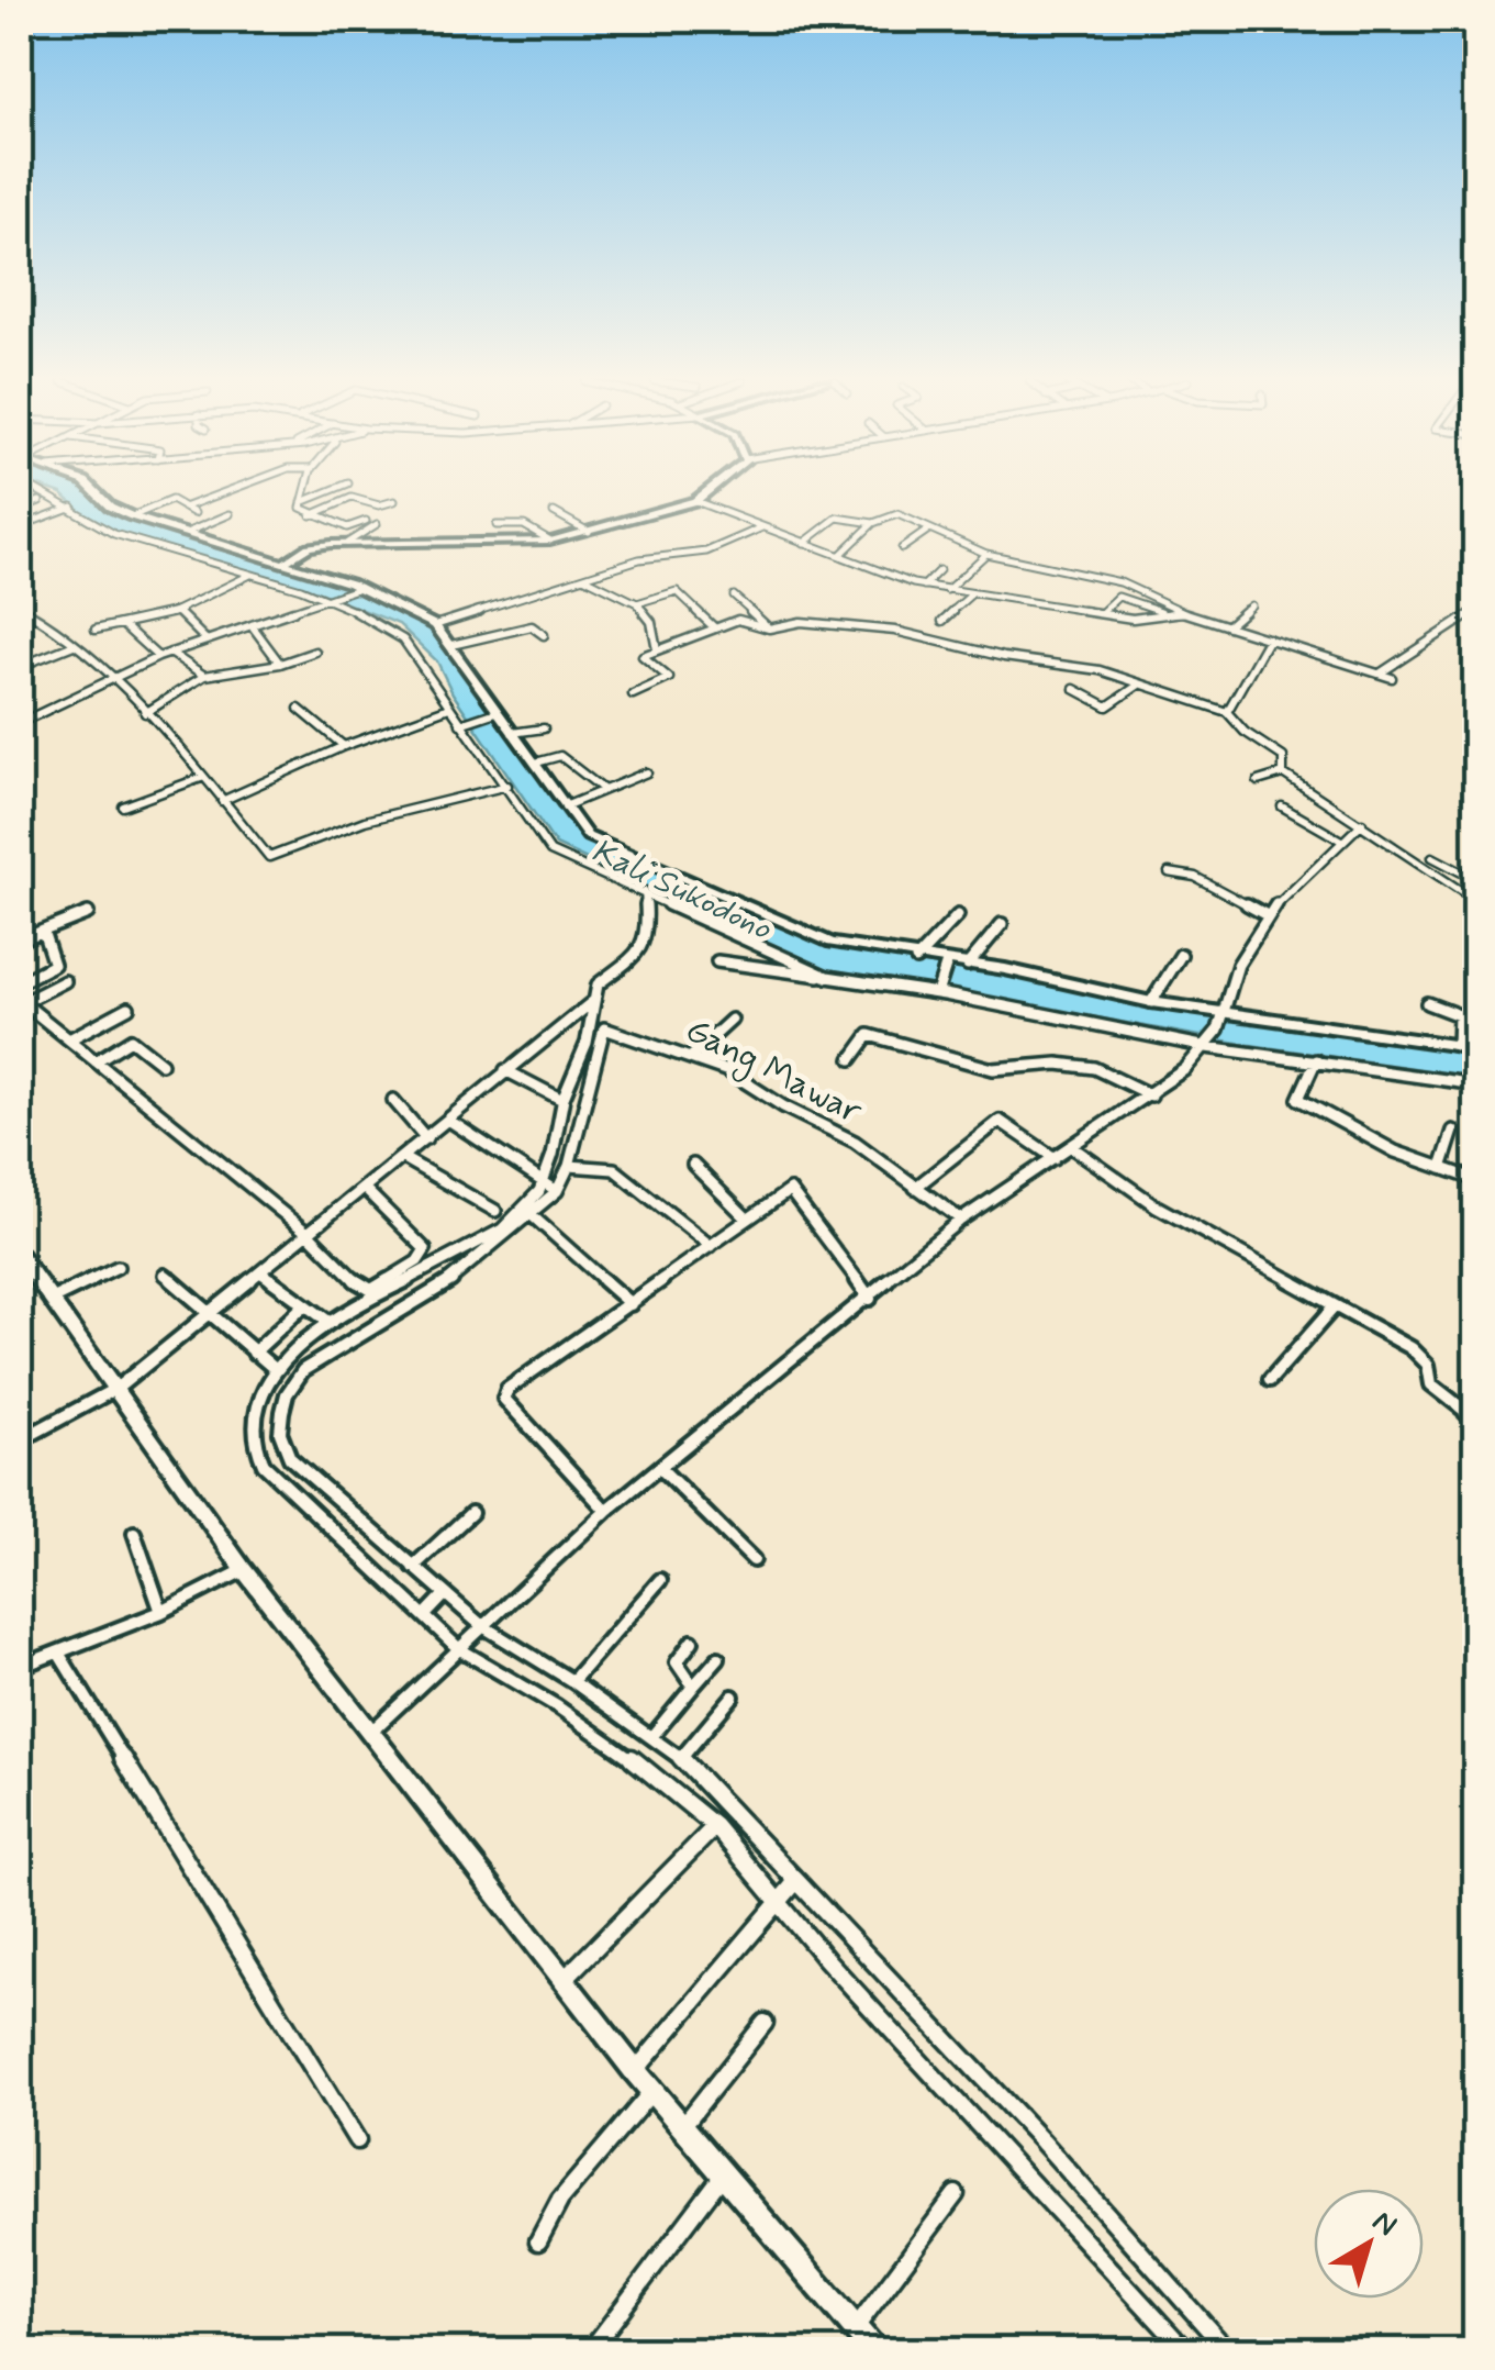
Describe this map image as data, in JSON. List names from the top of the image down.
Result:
{
  "streets": {
    "street": ["Gang Mawar"]
  },
  "water": ["Kali Sukodono"],
  "north": "top right"
}
